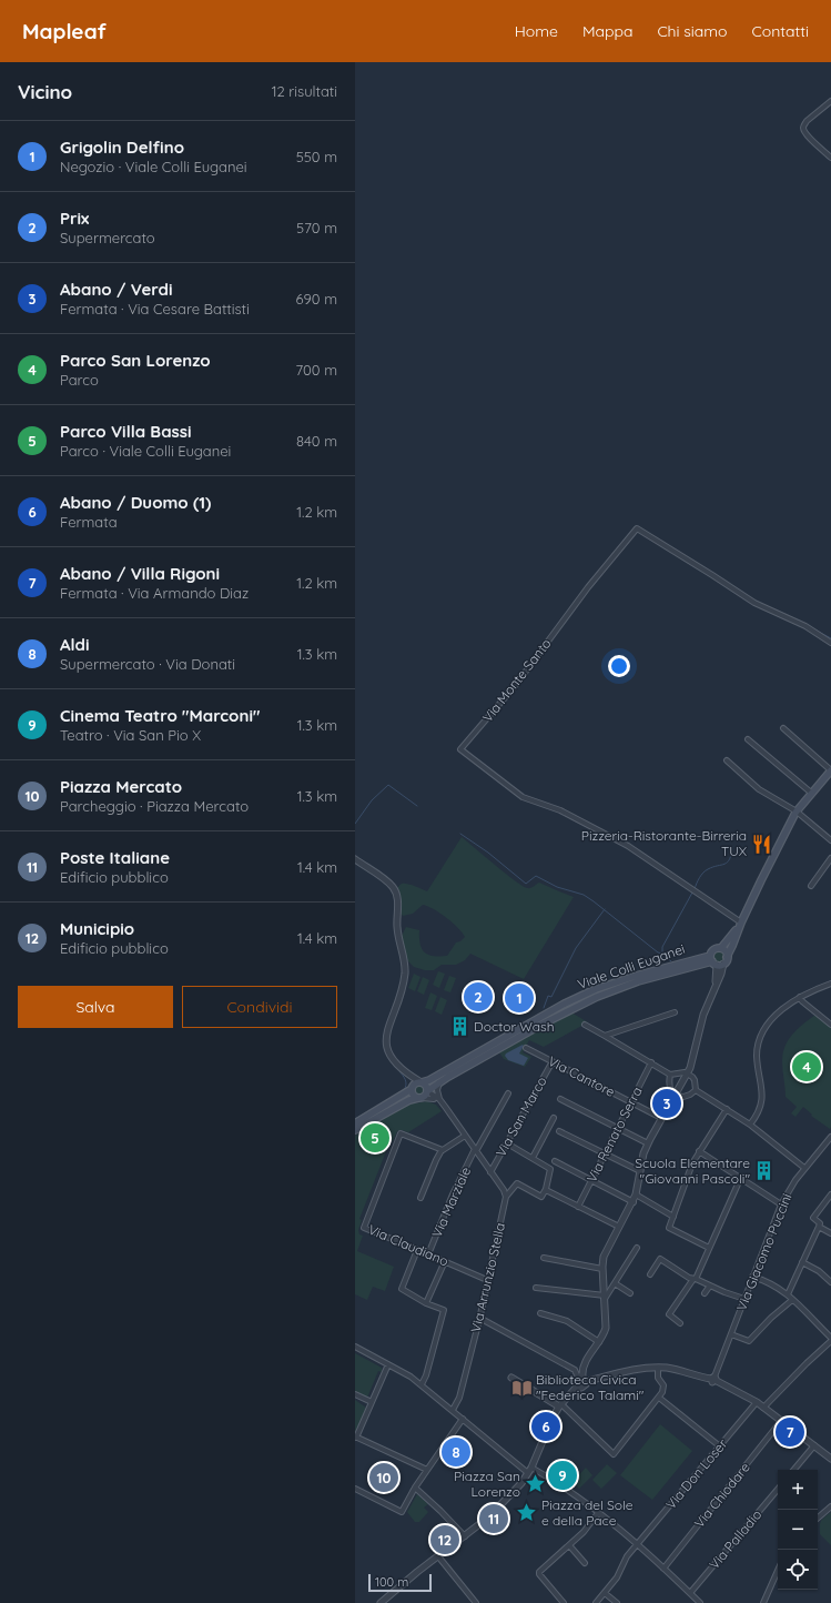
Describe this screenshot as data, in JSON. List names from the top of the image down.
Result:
{
  "streets": {
    "main road": ["Viale Colli Euganei"],
    "street": [
      "Via Monte Santo",
      "Via Cantore",
      "Via San Marco",
      "Via Renato Serra",
      "Via Marziale",
      "Via Claudiano",
      "Via Giacomo Puccini",
      "Via Arrunzio Stella",
      "Via Don Loser",
      "Via Chiodare",
      "Via Palladio"
    ]
  },
  "crossings": [
    ["Via Cantore", "Via San Marco"],
    ["Via Cantore", "Via Renato Serra"],
    ["Via Marziale", "Via Claudiano"],
    ["Via Claudiano", "Via Arrunzio Stella"]
  ],
  "places": {
    "restaurant": ["Pizzeria-Ristorante-Birreria TUX"],
    "building": ["Doctor Wash", "Scuola Elementare \"Giovanni Pascoli\""],
    "library": ["Biblioteca Civica \"Federico Talami\""],
    "place": ["Piazza San Lorenzo", "Piazza del Sole e della Pace"]
  },
  "scale_bar": "100 m",
  "page": {
    "header": "Mapleaf",
    "nav": [
      "Home",
      "Mappa",
      "Chi siamo",
      "Contatti"
    ],
    "heading": ["Vicino", "12 risultati"],
    "list": [
      {
        "mark": "1",
        "name": "Grigolin Delfino",
        "note": "Negozio · Viale Colli Euganei",
        "value": "550 m"
      },
      {
        "mark": "2",
        "name": "Prix",
        "note": "Supermercato",
        "value": "570 m"
      },
      {
        "mark": "3",
        "name": "Abano / Verdi",
        "note": "Fermata · Via Cesare Battisti",
        "value": "690 m"
      },
      {
        "mark": "4",
        "name": "Parco San Lorenzo",
        "note": "Parco",
        "value": "700 m"
      },
      {
        "mark": "5",
        "name": "Parco Villa Bassi",
        "note": "Parco · Viale Colli Euganei",
        "value": "840 m"
      },
      {
        "mark": "6",
        "name": "Abano / Duomo (1)",
        "note": "Fermata",
        "value": "1.2 km"
      },
      {
        "mark": "7",
        "name": "Abano / Villa Rigoni",
        "note": "Fermata · Via Armando Diaz",
        "value": "1.2 km"
      },
      {
        "mark": "8",
        "name": "Aldi",
        "note": "Supermercato · Via Donati",
        "value": "1.3 km"
      },
      {
        "mark": "9",
        "name": "Cinema Teatro \"Marconi\"",
        "note": "Teatro · Via San Pio X",
        "value": "1.3 km"
      },
      {
        "mark": "10",
        "name": "Piazza Mercato",
        "note": "Parcheggio · Piazza Mercato",
        "value": "1.3 km"
      },
      {
        "mark": "11",
        "name": "Poste Italiane",
        "note": "Edificio pubblico",
        "value": "1.4 km"
      },
      {
        "mark": "12",
        "name": "Municipio",
        "note": "Edificio pubblico",
        "value": "1.4 km"
      }
    ],
    "buttons": ["Salva", "Condividi"],
    "pins": [
      "2",
      "1",
      "4",
      "3",
      "5",
      "6",
      "7",
      "8",
      "9",
      "10",
      "11",
      "12"
    ],
    "map_buttons": ["+", "−"],
    "scale": "100 m"
  }
}
